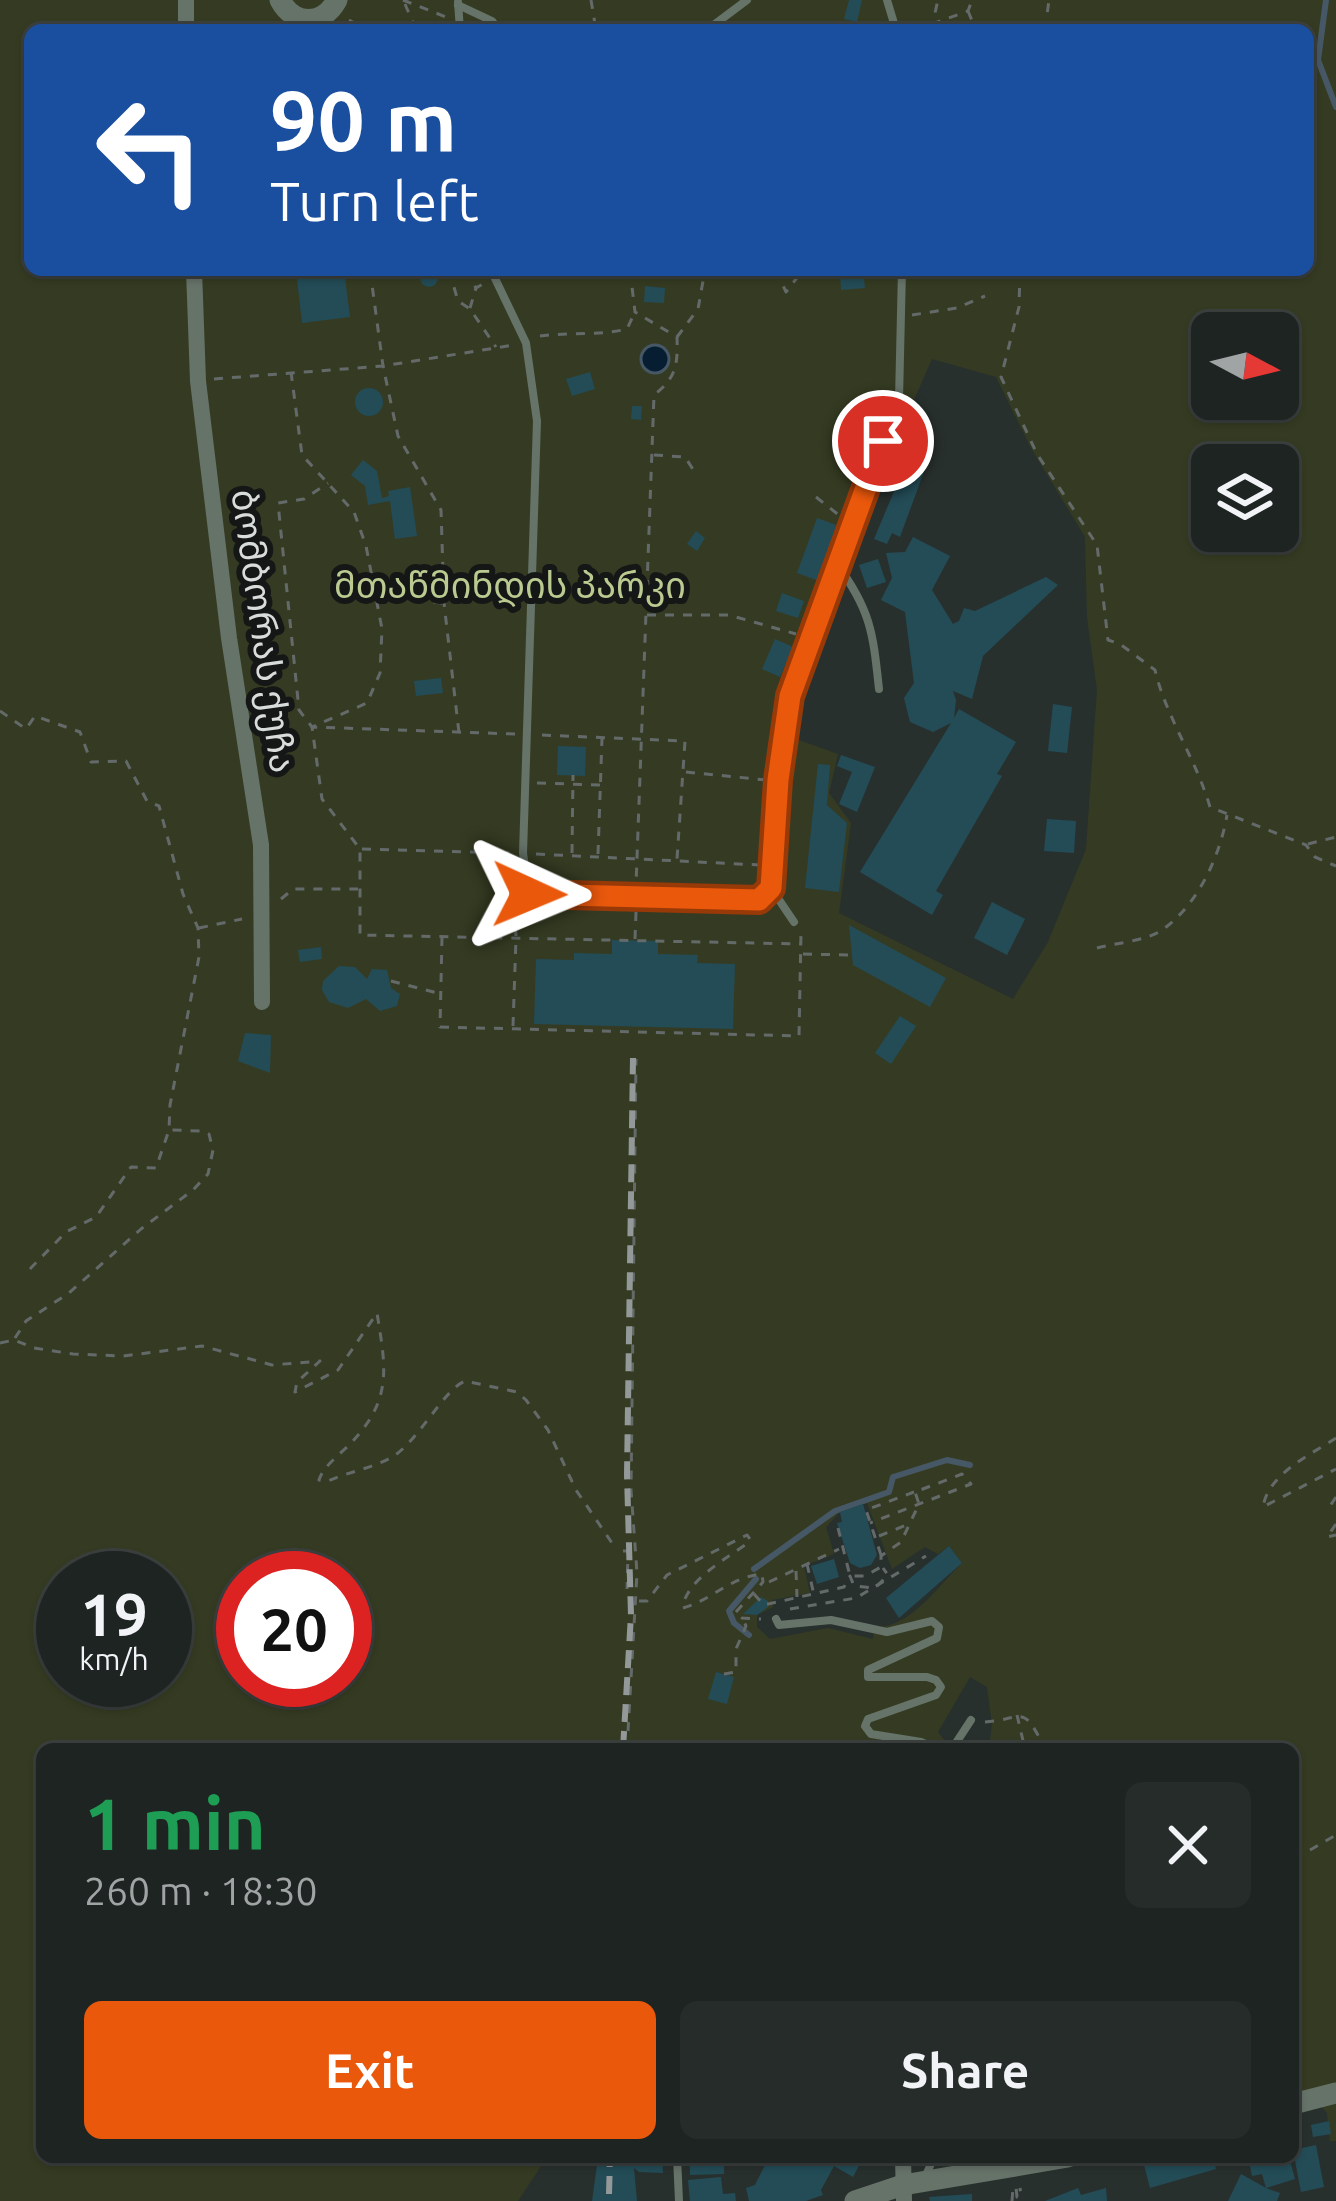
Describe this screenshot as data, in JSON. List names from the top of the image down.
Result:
{
  "streets": {
    "street": ["ბომბორას ქუჩა"]
  },
  "parks": ["მთაწმინდის პარკი"],
  "north": "right",
  "page": {
    "turn": ["90 m", "Turn left"],
    "speed": "19 km/h",
    "limit": "20",
    "heading": ["1 min", "260 m · 18:30"],
    "buttons": ["Exit", "Share"]
  }
}
